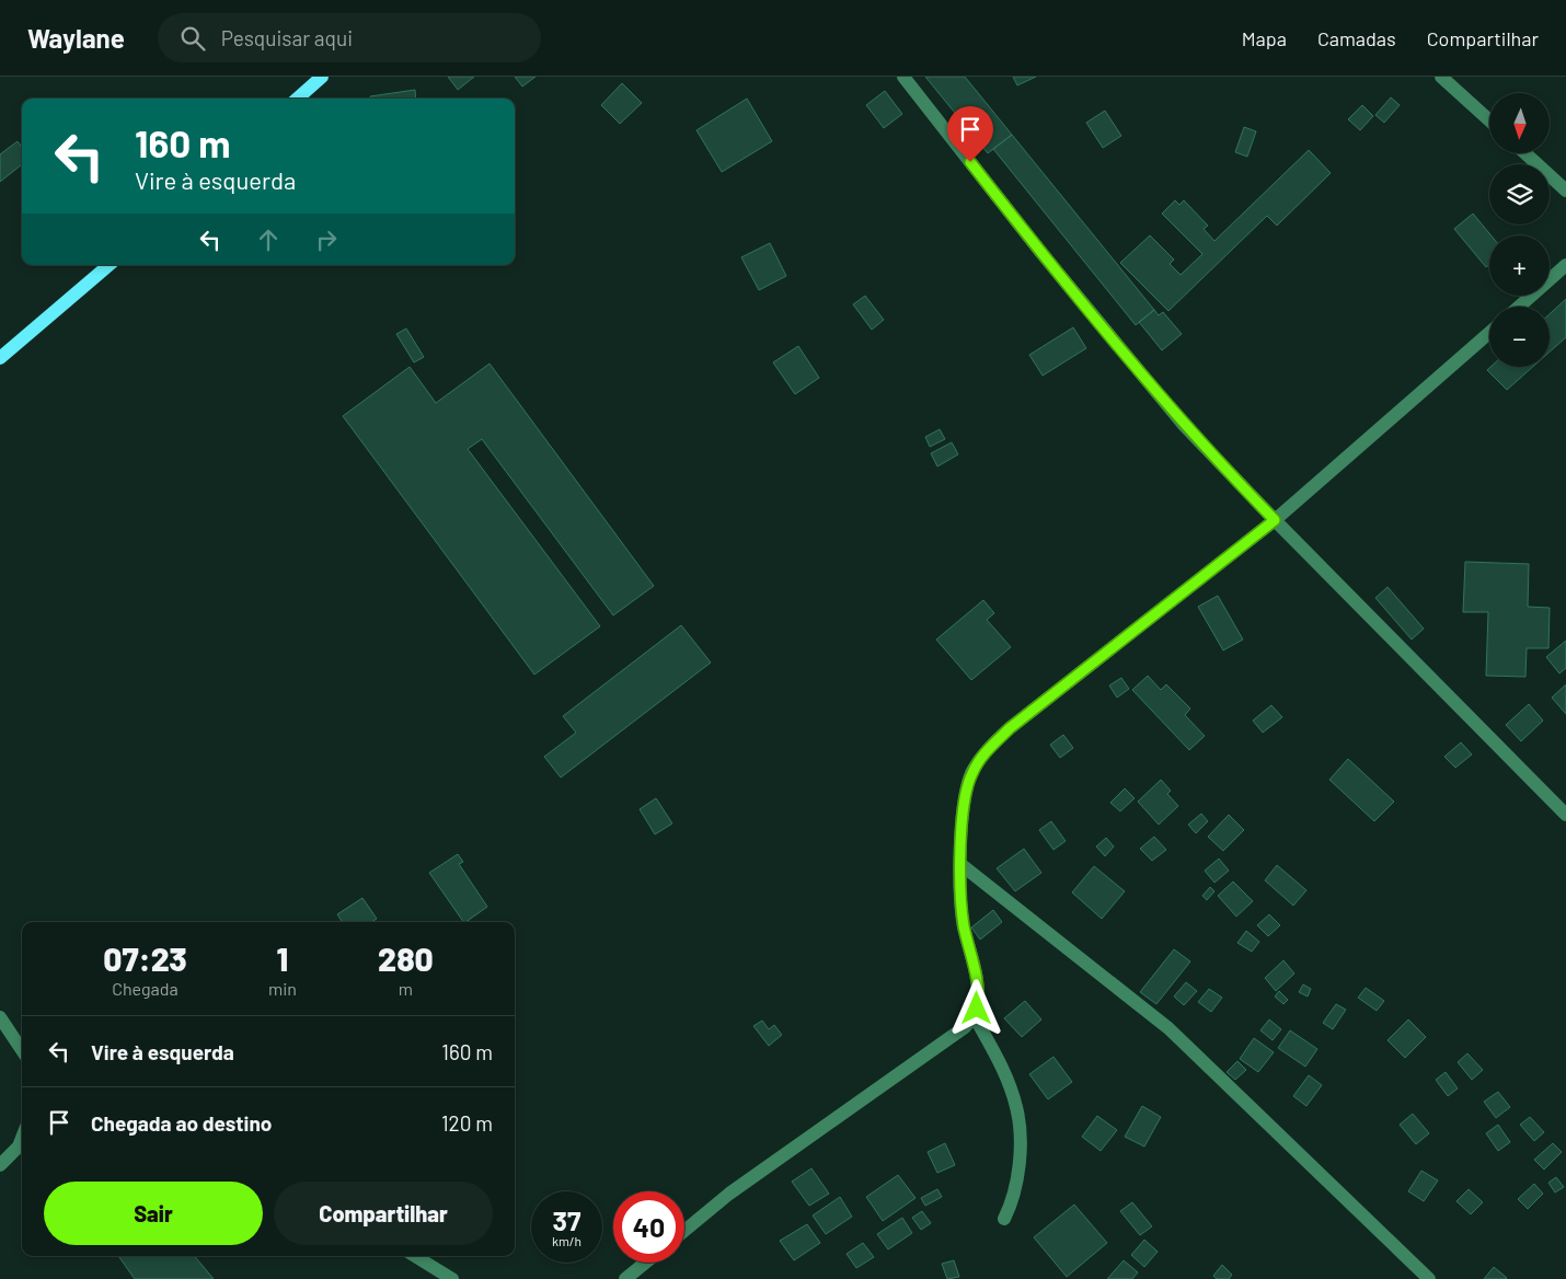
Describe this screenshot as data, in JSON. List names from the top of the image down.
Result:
{
  "north": "bottom",
  "page": {
    "header": "Waylane",
    "search": "Pesquisar aqui",
    "nav": ["Mapa", "Camadas", "Compartilhar"],
    "map_buttons": ["+", "−"],
    "turn": ["160 m", "Vire à esquerda"],
    "eta": [
      "07:23",
      "Chegada",
      "1",
      "min",
      "280",
      "m"
    ],
    "list": [
      {
        "name": "Vire à esquerda",
        "value": "160 m"
      },
      {
        "name": "Chegada ao destino",
        "value": "120 m"
      }
    ],
    "buttons": ["Sair", "Compartilhar"],
    "speed": "37 km/h",
    "limit": "40"
  }
}
